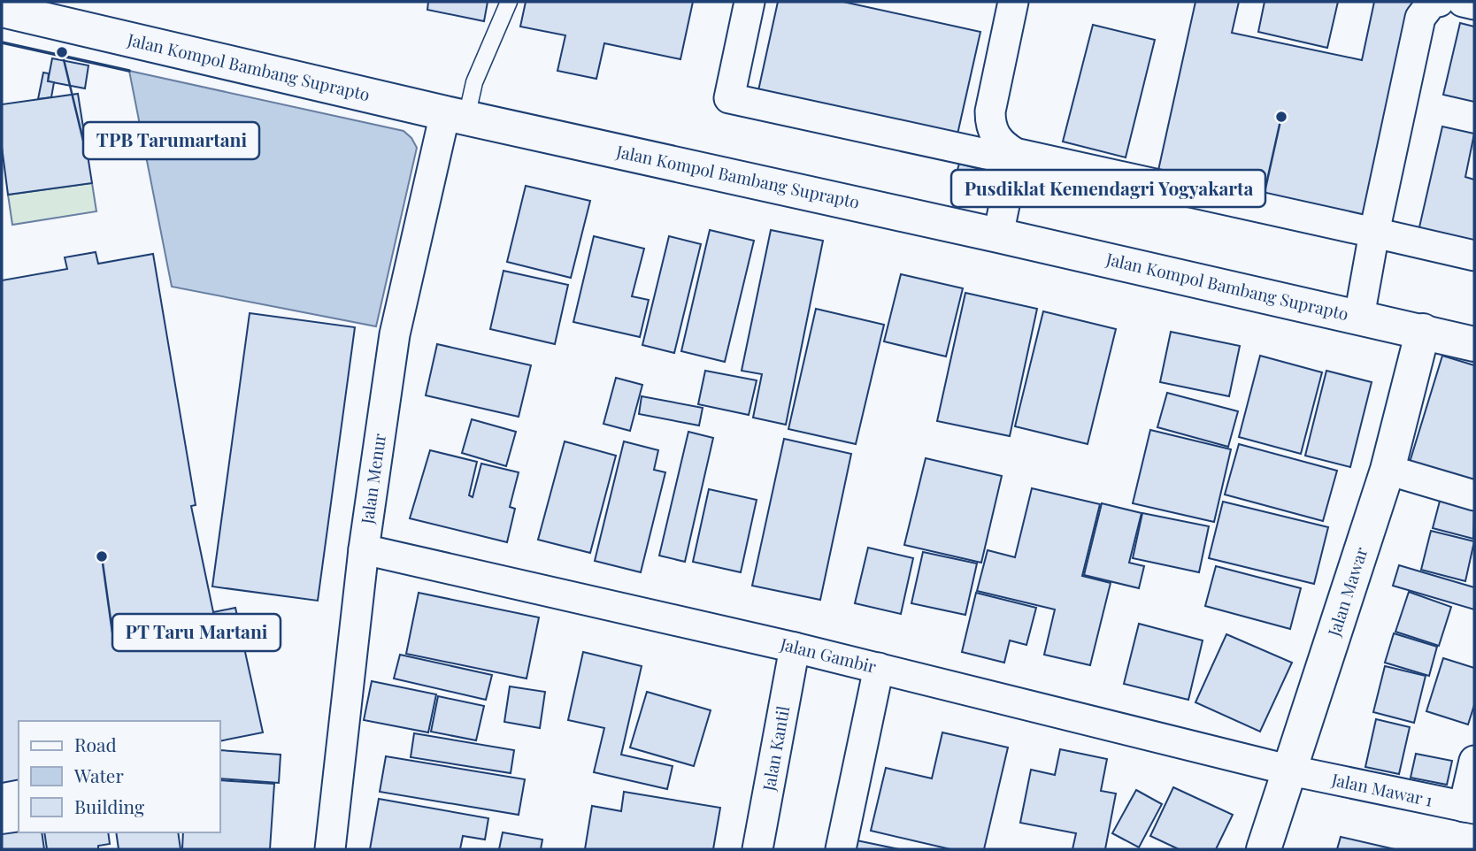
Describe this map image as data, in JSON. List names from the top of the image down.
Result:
{
  "streets": {
    "street": [
      "Jalan Kompol Bambang Suprapto",
      "Jalan Menur",
      "Jalan Mawar",
      "Jalan Gambir",
      "Jalan Kantil",
      "Jalan Mawar 1"
    ]
  },
  "crossings": [
    ["Jalan Kompol Bambang Suprapto", "Jalan Menur"],
    ["Jalan Kompol Bambang Suprapto", "Jalan Mawar"],
    ["Jalan Menur", "Jalan Gambir"],
    ["Jalan Mawar", "Jalan Gambir"],
    ["Jalan Mawar", "Jalan Mawar 1"],
    ["Jalan Gambir", "Jalan Kantil"],
    ["Jalan Gambir", "Jalan Mawar 1"]
  ],
  "places": ["TPB Tarumartani", "Pusdiklat Kemendagri Yogyakarta", "PT Taru Martani"],
  "legend": ["Road", "Water", "Building"]
}
